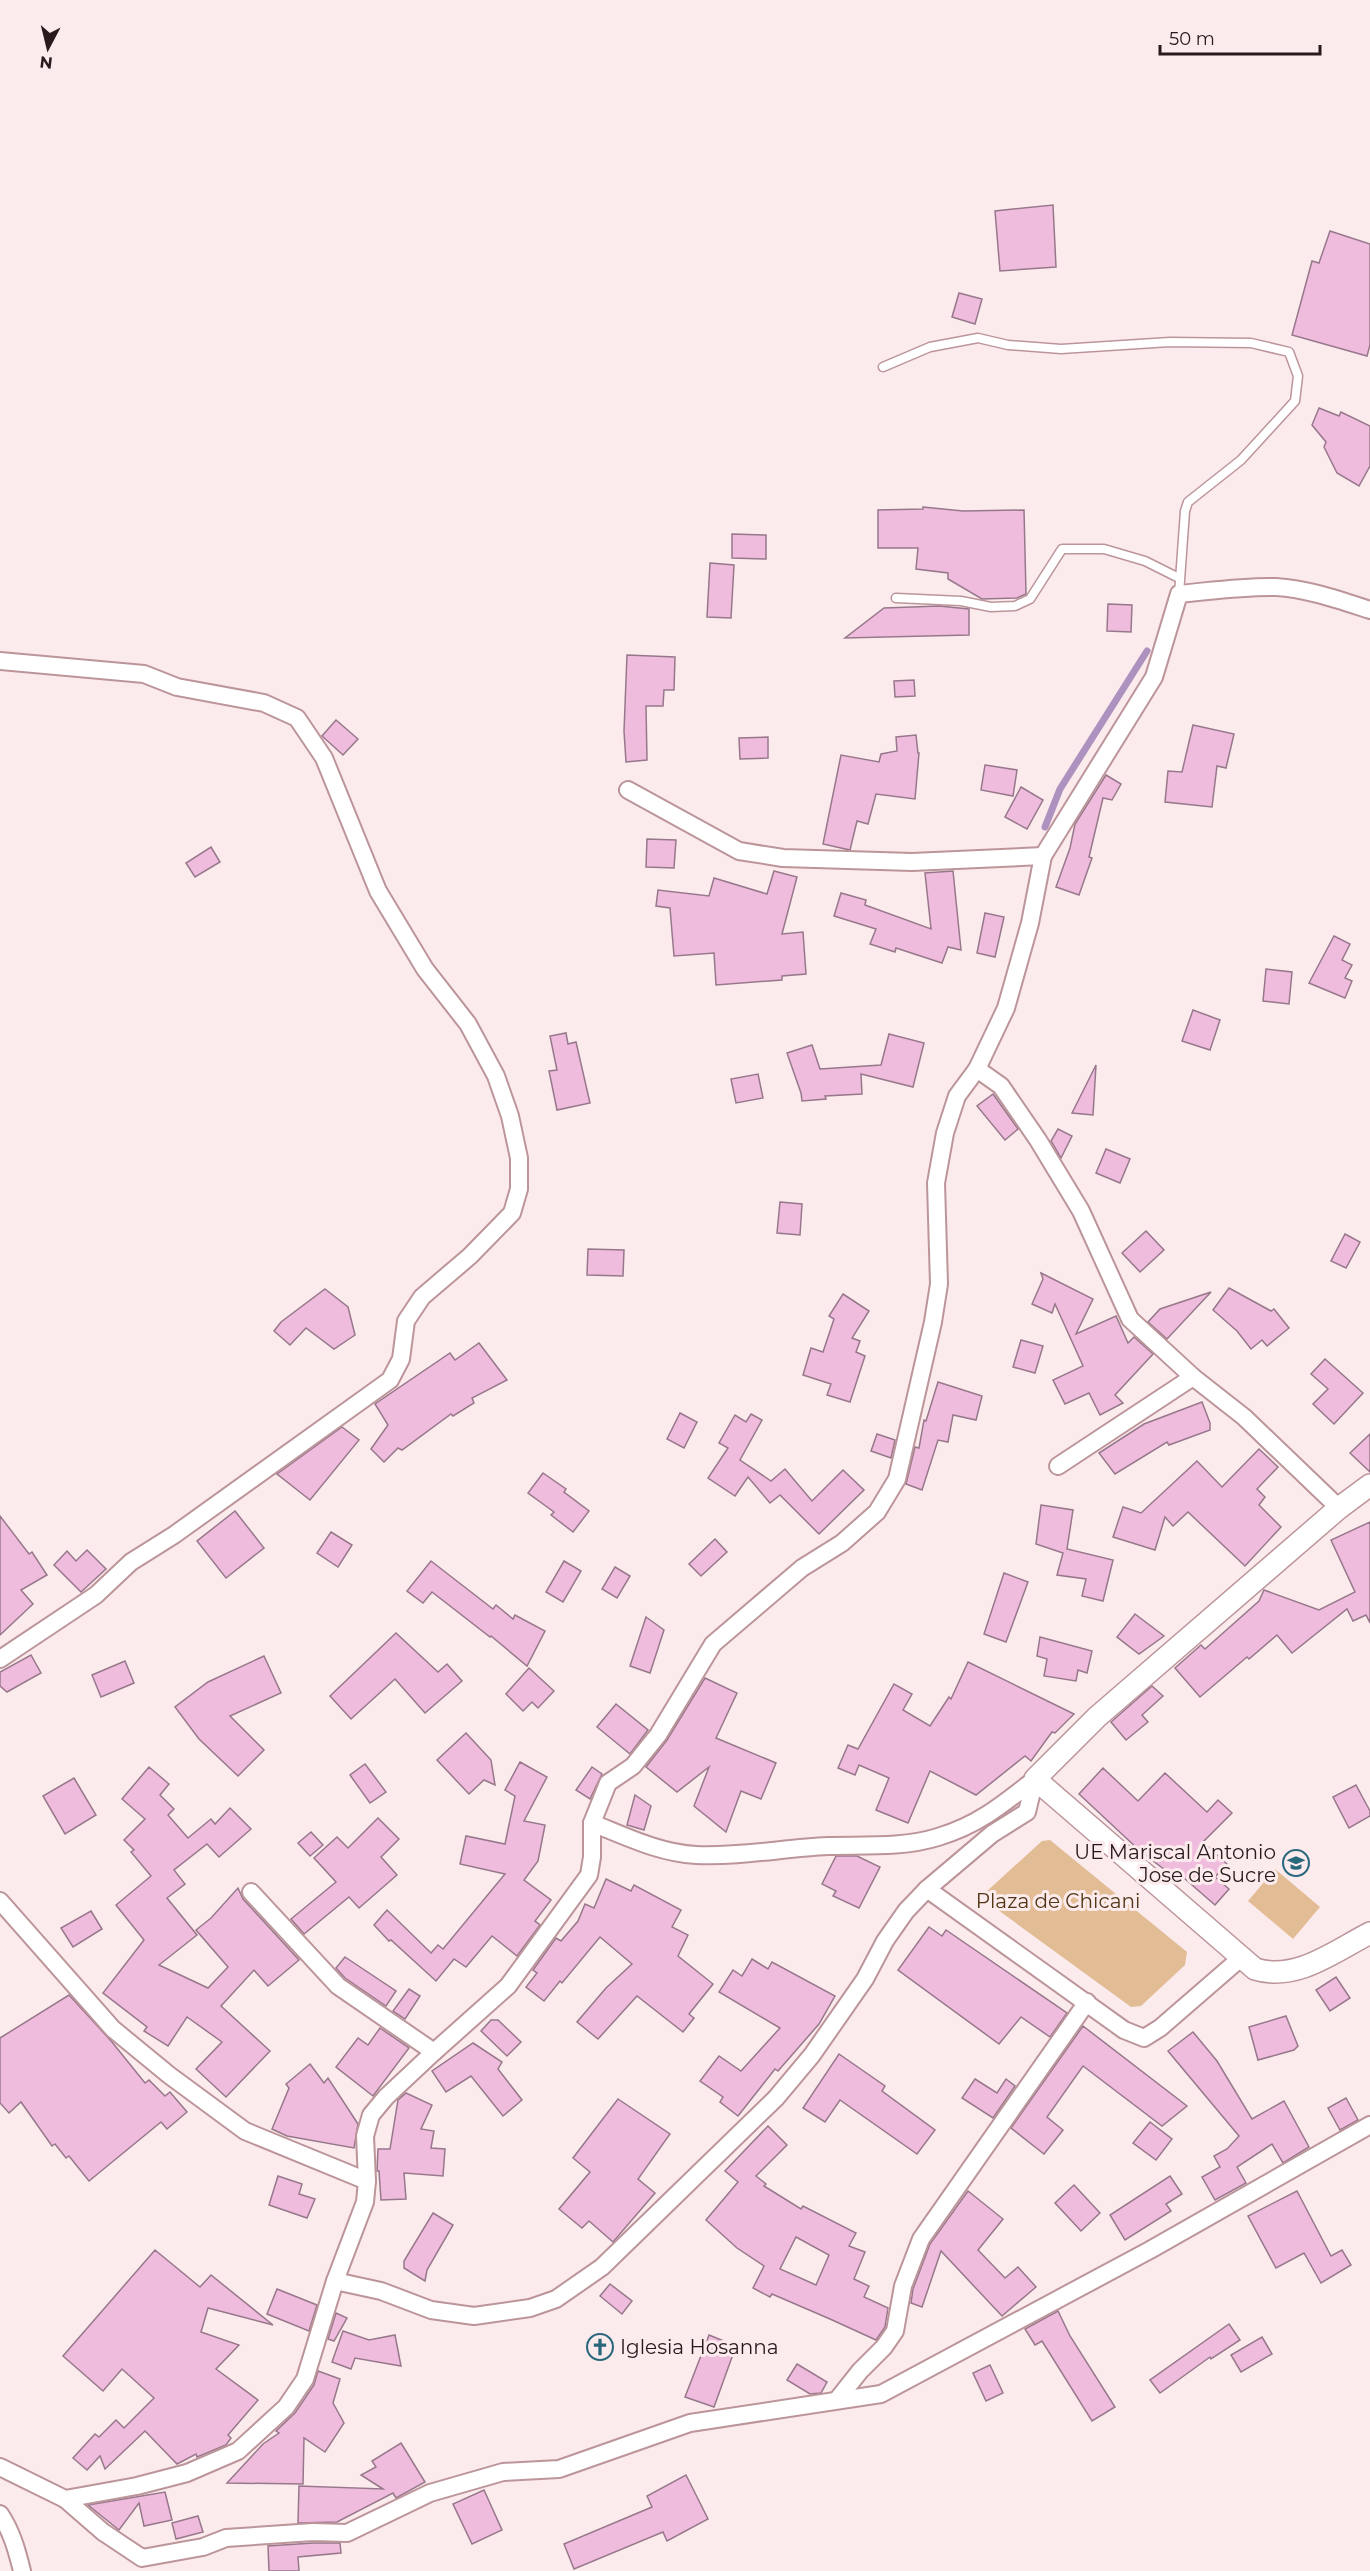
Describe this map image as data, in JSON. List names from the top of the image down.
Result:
{
  "parks": ["Plaza de Chicani"],
  "places": {
    "school or university": ["UE Mariscal Antonio Jose de Sucre"],
    "church": ["Iglesia Hosanna"]
  },
  "scale_bar": "50 m",
  "north": "bottom"
}
